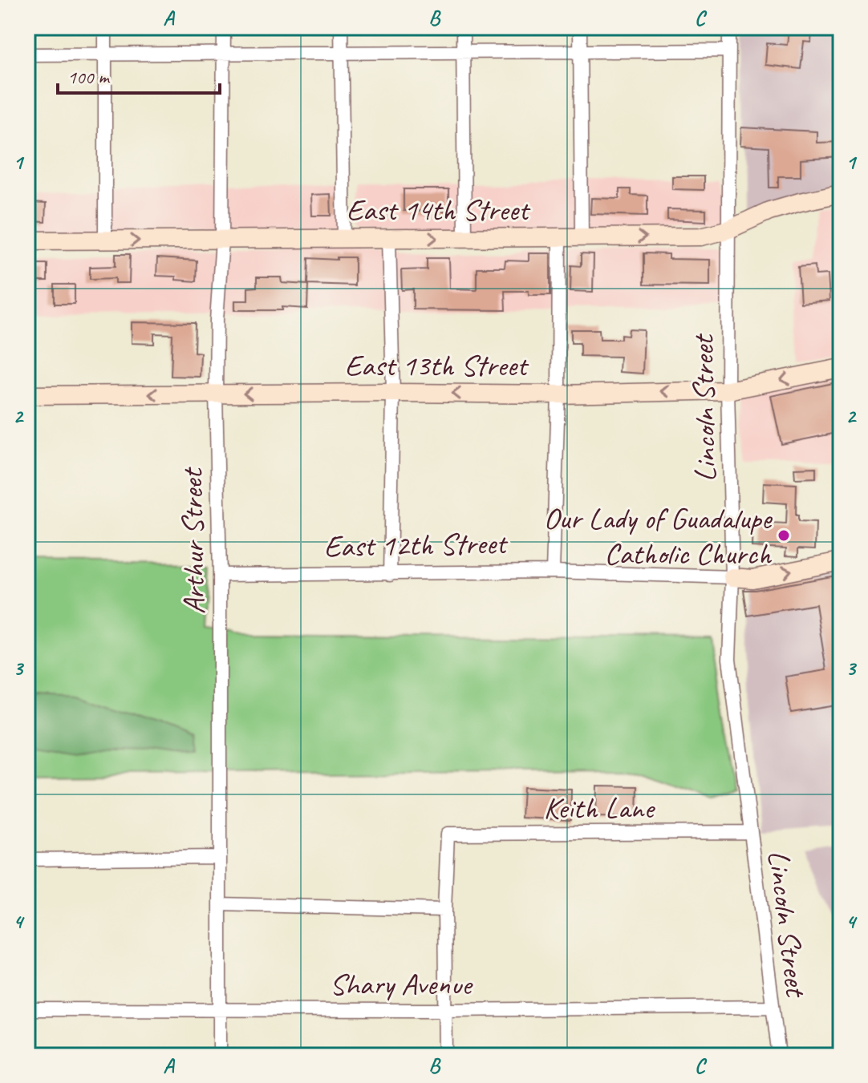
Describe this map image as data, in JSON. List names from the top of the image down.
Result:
{
  "streets": {
    "street": [
      "East 14th Street",
      "East 13th Street",
      "Lincoln Street",
      "Arthur Street",
      "East 12th Street",
      "Keith Lane",
      "Shary Avenue"
    ]
  },
  "crossings": [
    ["East 14th Street", "Lincoln Street"],
    ["East 14th Street", "Arthur Street"],
    ["East 13th Street", "Lincoln Street"],
    ["East 13th Street", "Arthur Street"],
    ["Lincoln Street", "East 12th Street"],
    ["Lincoln Street", "Keith Lane"],
    ["Lincoln Street", "Shary Avenue"],
    ["Arthur Street", "East 12th Street"],
    ["Arthur Street", "Shary Avenue"]
  ],
  "one_way": ["East 14th Street", "East 13th Street"],
  "places": ["Our Lady of Guadalupe Catholic Church"],
  "scale_bar": "100 m",
  "grid": {
    "columns": ["A", "B", "C"],
    "rows": [
      "1",
      "2",
      "3",
      "4"
    ]
  }
}
